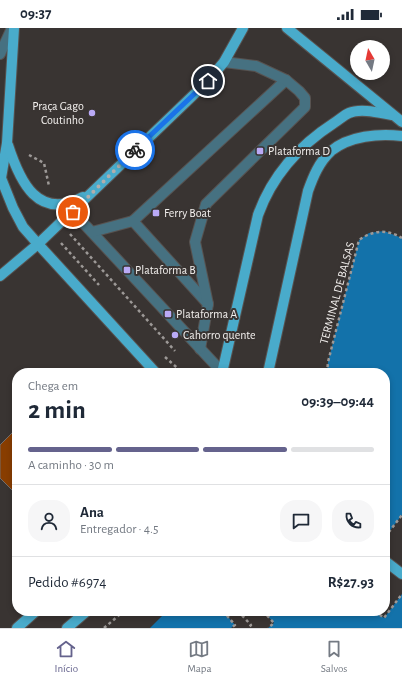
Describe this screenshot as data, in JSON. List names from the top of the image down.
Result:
{
  "streets": {
    "path": ["TERMINAL DE BALSAS"]
  },
  "places": {
    "other": ["Praça Gago Coutinho", "Cahorro quente"],
    "transit": [
      "Plataforma D",
      "Ferry Boat",
      "Plataforma B",
      "Plataforma A"
    ]
  },
  "north": "top",
  "page": {
    "status": "09:37",
    "heading": ["2 min", "Chega em", "09:39–09:44"],
    "panel": [
      "Ana",
      "Entregador · 4.5",
      "Pedido #6974",
      "R$27.93"
    ],
    "bar": "A caminho · 30 m",
    "tabs": ["Início", "Mapa", "Salvos"]
  }
}
